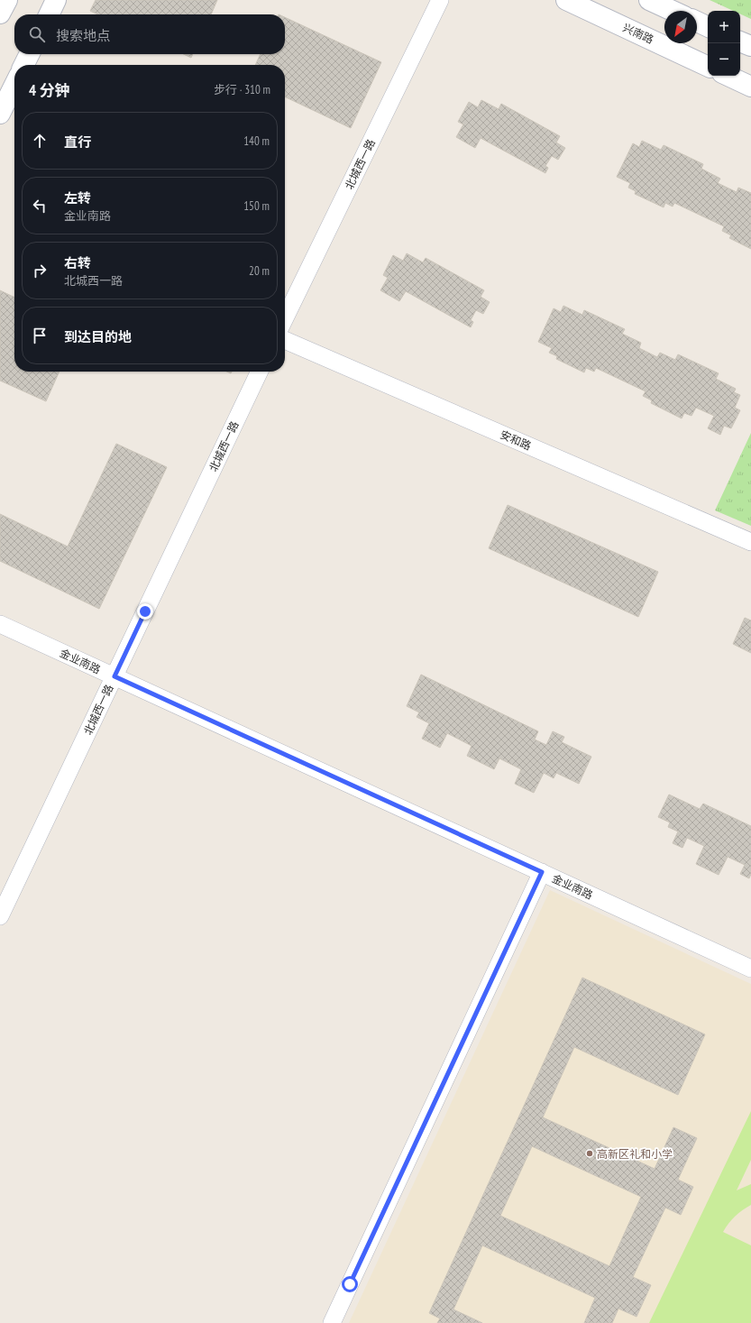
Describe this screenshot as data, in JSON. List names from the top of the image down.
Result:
{
  "streets": {
    "street": [
      "兴南路",
      "北城西一路",
      "安和路",
      "金业南路"
    ]
  },
  "crossings": [
    ["北城西一路", "金业南路"]
  ],
  "places": ["高新区礼和小学"],
  "north": "bottom left",
  "page": {
    "map_buttons": ["+", "−"],
    "search": "搜索地点",
    "heading": ["4 分钟", "步行 · 310 m"],
    "list": [
      ["直行", "140 m"],
      ["左转", "金业南路", "150 m"],
      ["右转", "北城西一路", "20 m"],
      "到达目的地"
    ]
  }
}
